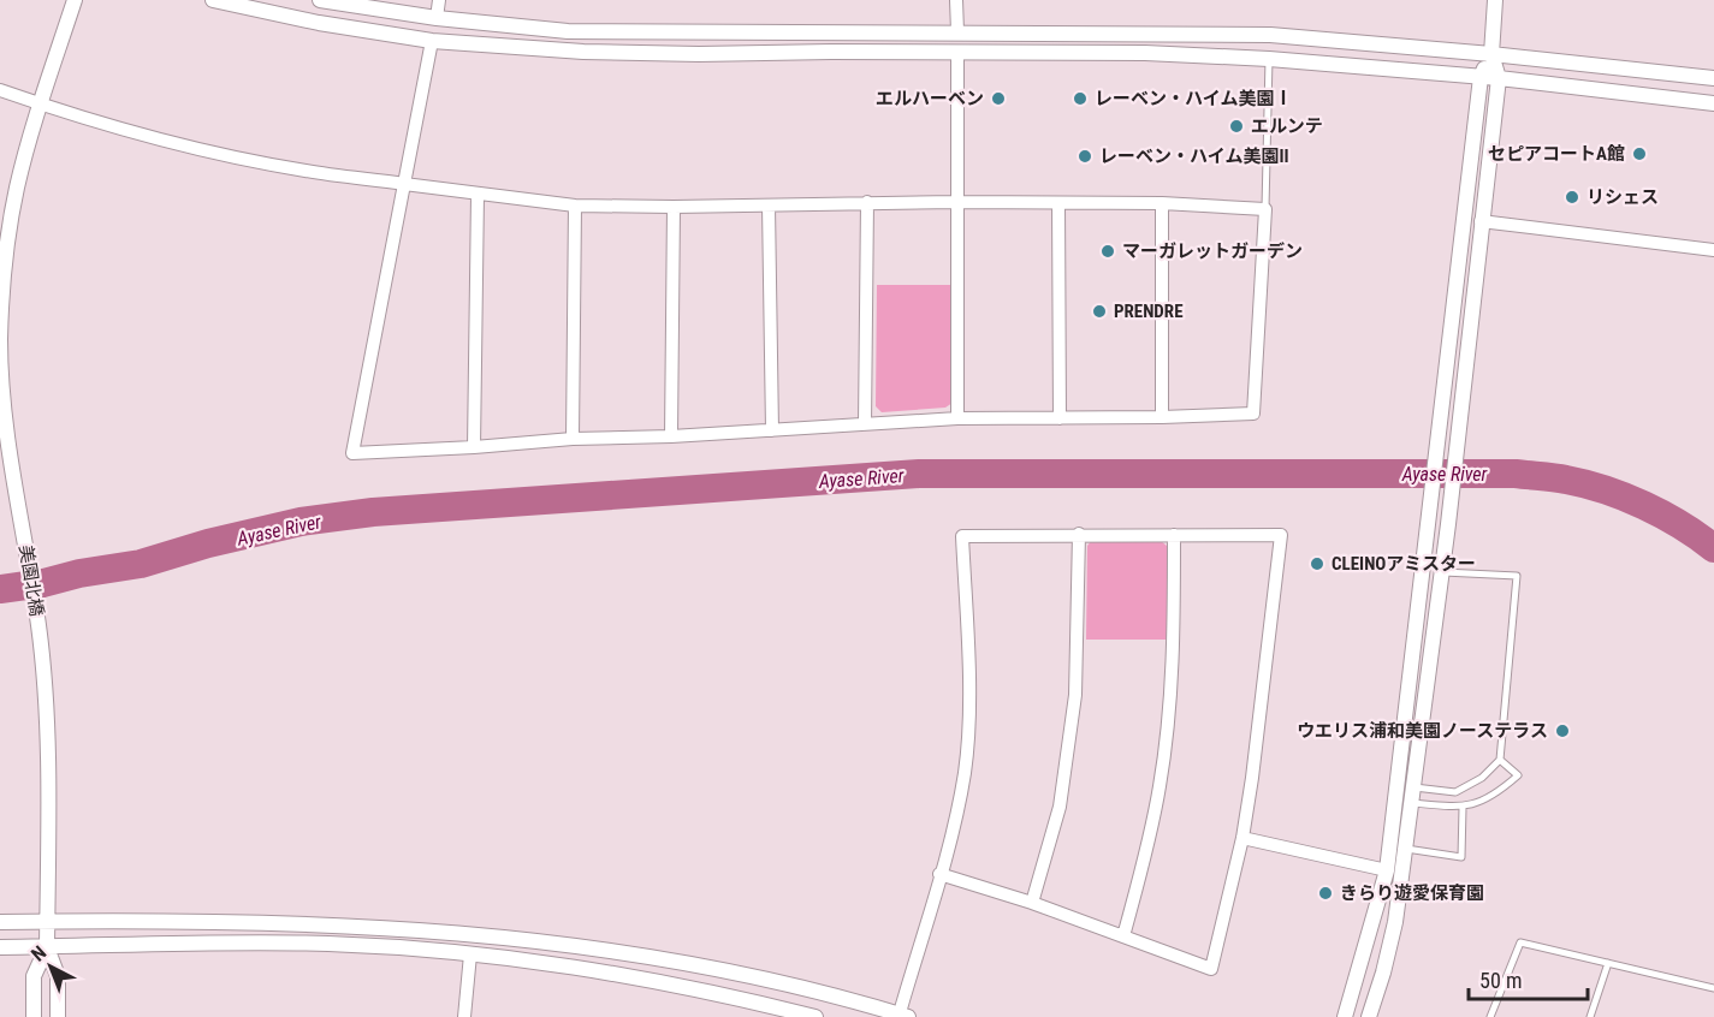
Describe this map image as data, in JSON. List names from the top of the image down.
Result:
{
  "streets": {
    "street": ["美園北橋"]
  },
  "water": ["Ayase River"],
  "places": [
    "エルハーベン",
    "レーベン・ハイム美園Ⅰ",
    "エルンテ",
    "セピアコートA館",
    "レーベン・ハイム美園II",
    "リシェス",
    "マーガレットガーデン",
    "PRENDRE",
    "CLEINOアミスター",
    "ウエリス浦和美園ノーステラス",
    "きらり遊愛保育園"
  ],
  "scale_bar": "50 m",
  "north": "top left"
}
